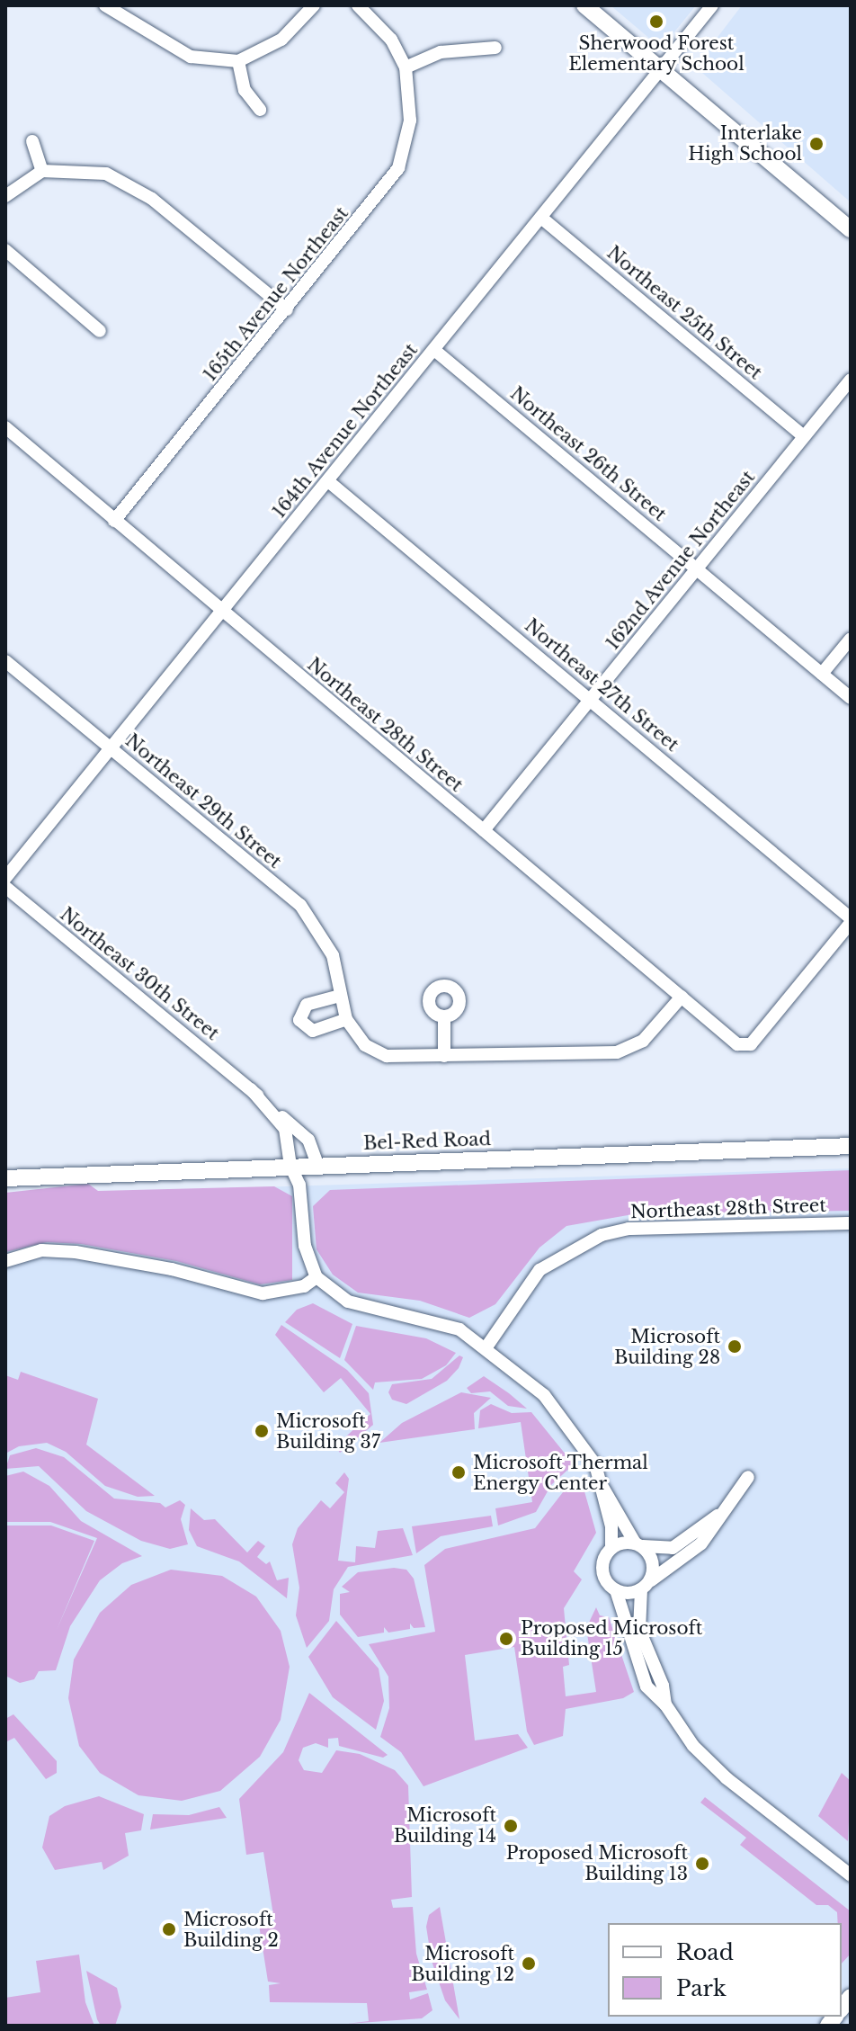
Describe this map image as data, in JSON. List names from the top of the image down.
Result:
{
  "streets": {
    "main road": ["Bel-Red Road"],
    "street": [
      "165th Avenue Northeast",
      "Northeast 25th Street",
      "164th Avenue Northeast",
      "Northeast 26th Street",
      "162nd Avenue Northeast",
      "Northeast 27th Street",
      "Northeast 28th Street",
      "Northeast 29th Street",
      "Northeast 30th Street"
    ]
  },
  "crossings": [
    ["165th Avenue Northeast", "Northeast 28th Street"],
    ["Northeast 25th Street", "164th Avenue Northeast"],
    ["Northeast 25th Street", "162nd Avenue Northeast"],
    ["164th Avenue Northeast", "Northeast 26th Street"],
    ["164th Avenue Northeast", "Northeast 27th Street"],
    ["164th Avenue Northeast", "Northeast 28th Street"],
    ["164th Avenue Northeast", "Northeast 29th Street"],
    ["Northeast 26th Street", "162nd Avenue Northeast"],
    ["162nd Avenue Northeast", "Northeast 27th Street"],
    ["162nd Avenue Northeast", "Northeast 28th Street"],
    ["Northeast 27th Street", "Northeast 28th Street"],
    ["Northeast 30th Street", "Bel-Red Road"]
  ],
  "places": [
    "Sherwood Forest Elementary School",
    "Interlake High School",
    "Microsoft Building 28",
    "Microsoft Building 37",
    "Microsoft Thermal Energy Center",
    "Proposed Microsoft Building 15",
    "Microsoft Building 14",
    "Proposed Microsoft Building 13",
    "Microsoft Building 2",
    "Microsoft Building 12"
  ],
  "legend": ["Road", "Park"]
}
